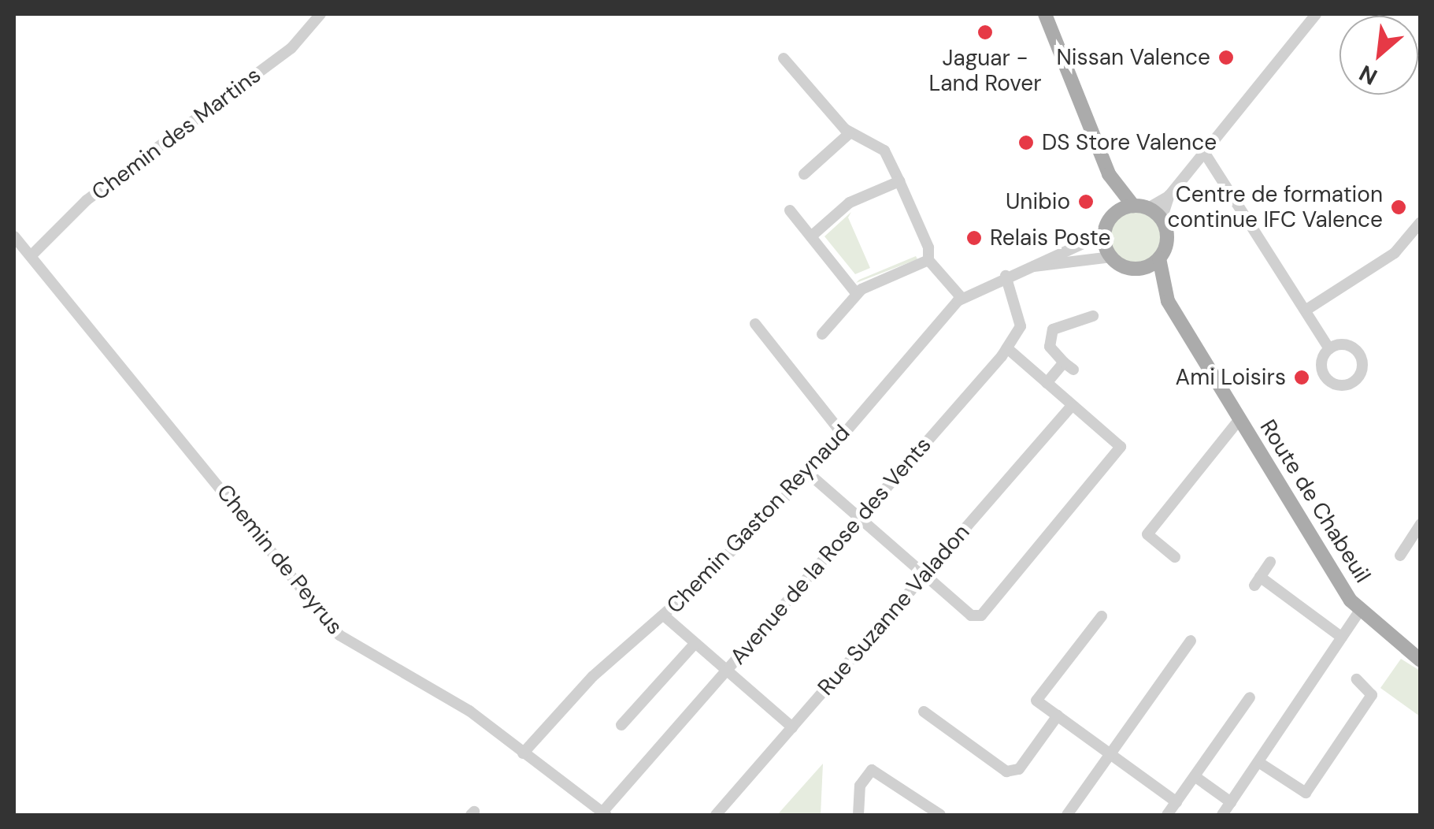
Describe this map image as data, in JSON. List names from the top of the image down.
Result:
{
  "streets": {
    "main road": ["Route de Chabeuil"],
    "street": [
      "Chemin des Martins",
      "Chemin Gaston Reynaud",
      "Avenue de la Rose des Vents",
      "Chemin de Peyrus",
      "Rue Suzanne Valadon"
    ]
  },
  "crossings": [
    ["Chemin des Martins", "Chemin de Peyrus"],
    ["Route de Chabeuil", "Chemin Gaston Reynaud"],
    ["Chemin Gaston Reynaud", "Avenue de la Rose des Vents"],
    ["Chemin Gaston Reynaud", "Chemin de Peyrus"],
    ["Avenue de la Rose des Vents", "Chemin de Peyrus"]
  ],
  "places": [
    "Jaguar - Land Rover",
    "Nissan Valence",
    "DS Store Valence",
    "Unibio",
    "Centre de formation continue IFC Valence",
    "Relais Poste",
    "Ami Loisirs"
  ],
  "north": "bottom left"
}
